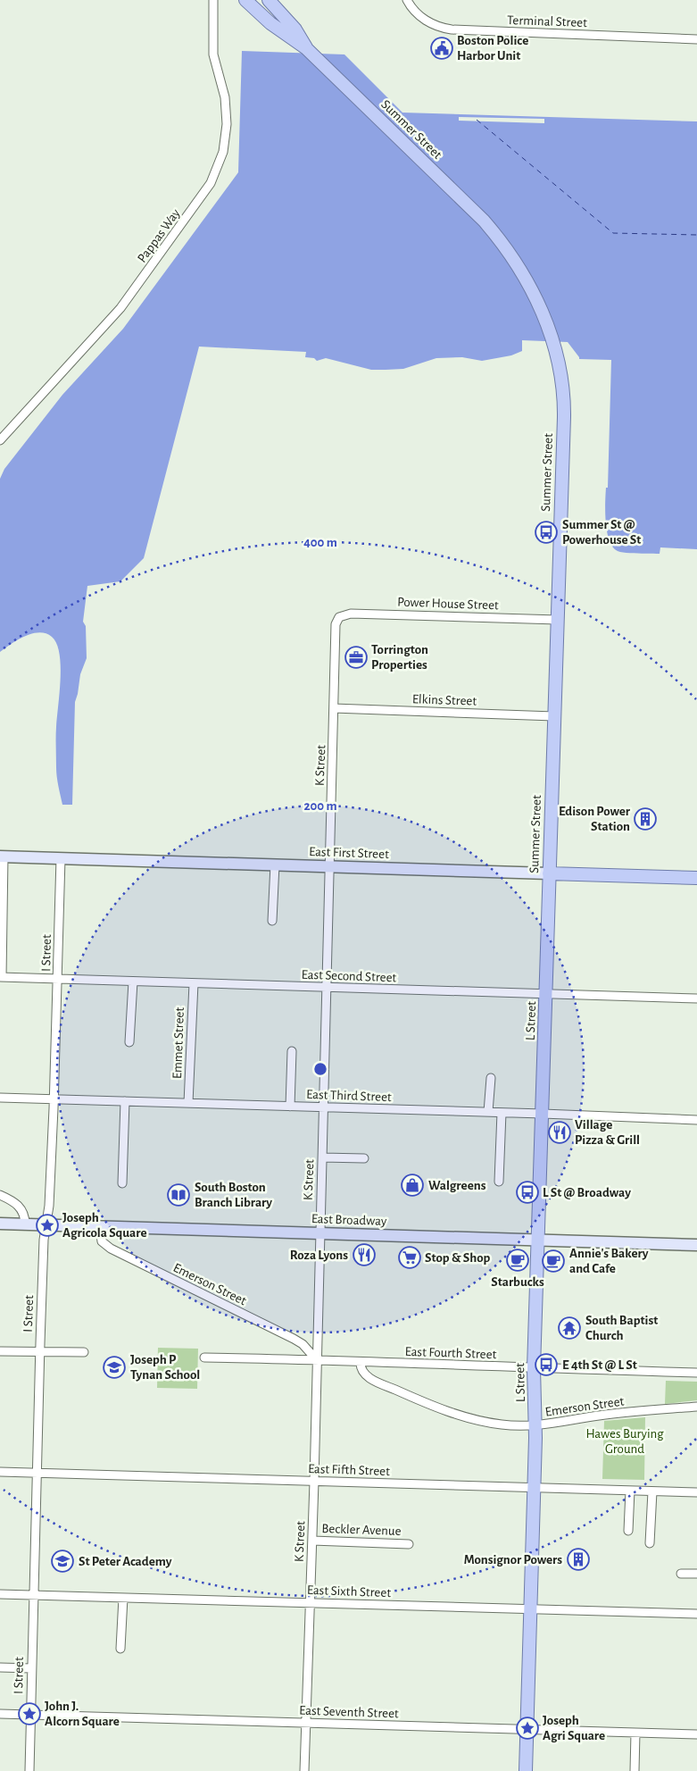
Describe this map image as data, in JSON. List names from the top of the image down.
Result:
{
  "streets": {
    "main road": [
      "Summer Street",
      "East First Street",
      "L Street",
      "East Broadway"
    ],
    "street": [
      "Terminal Street",
      "Pappas Way",
      "Power House Street",
      "Elkins Street",
      "K Street",
      "I Street",
      "East Second Street",
      "Emmet Street",
      "East Third Street",
      "Emerson Street",
      "East Fourth Street",
      "East Fifth Street",
      "Beckler Avenue",
      "East Sixth Street",
      "East Seventh Street"
    ]
  },
  "crossings": [
    ["Summer Street", "Power House Street"],
    ["Summer Street", "Elkins Street"],
    ["Summer Street", "East First Street"],
    ["Summer Street", "East Second Street"],
    ["Summer Street", "L Street"],
    ["Power House Street", "K Street"],
    ["Elkins Street", "K Street"],
    ["K Street", "East First Street"],
    ["K Street", "East Second Street"],
    ["K Street", "East Third Street"],
    ["K Street", "East Broadway"],
    ["K Street", "Emerson Street"],
    ["K Street", "East Fourth Street"],
    ["K Street", "East Fifth Street"],
    ["K Street", "Beckler Avenue"],
    ["K Street", "East Sixth Street"],
    ["K Street", "East Seventh Street"],
    ["East First Street", "I Street"],
    ["I Street", "East Second Street"],
    ["I Street", "East Third Street"],
    ["I Street", "East Broadway"],
    ["I Street", "East Fifth Street"],
    ["I Street", "East Sixth Street"],
    ["I Street", "East Seventh Street"],
    ["East Second Street", "L Street"],
    ["East Second Street", "Emmet Street"],
    ["L Street", "East Third Street"],
    ["L Street", "East Broadway"],
    ["L Street", "Emerson Street"],
    ["L Street", "East Fourth Street"],
    ["L Street", "East Fifth Street"],
    ["L Street", "East Sixth Street"],
    ["L Street", "East Seventh Street"],
    ["Emmet Street", "East Third Street"],
    ["East Broadway", "Emerson Street"],
    ["Emerson Street", "East Fourth Street"]
  ],
  "parks": ["Hawes Burying Ground"],
  "places": {
    "public building": ["Boston Police Harbor Unit"],
    "bus stop": ["Summer St @ Powerhouse St", "L St @ Broadway", "E 4th St @ L St"],
    "office": ["Torrington Properties"],
    "building": ["Edison Power Station", "Monsignor Powers"],
    "restaurant": ["Village Pizza & Grill", "Roza Lyons"],
    "shop": ["Walgreens"],
    "library": ["South Boston Branch Library"],
    "place": ["Joseph Agricola Square", "John J. Alcorn Square", "Joseph Agri Square"],
    "supermarket": ["Stop & Shop"],
    "cafe": ["Starbucks", "Annie's Bakery and Cafe"],
    "temple": ["South Baptist Church"],
    "school or university": ["Joseph P Tynan School", "St Peter Academy"]
  },
  "rings": ["400 m", "200 m"]
}
